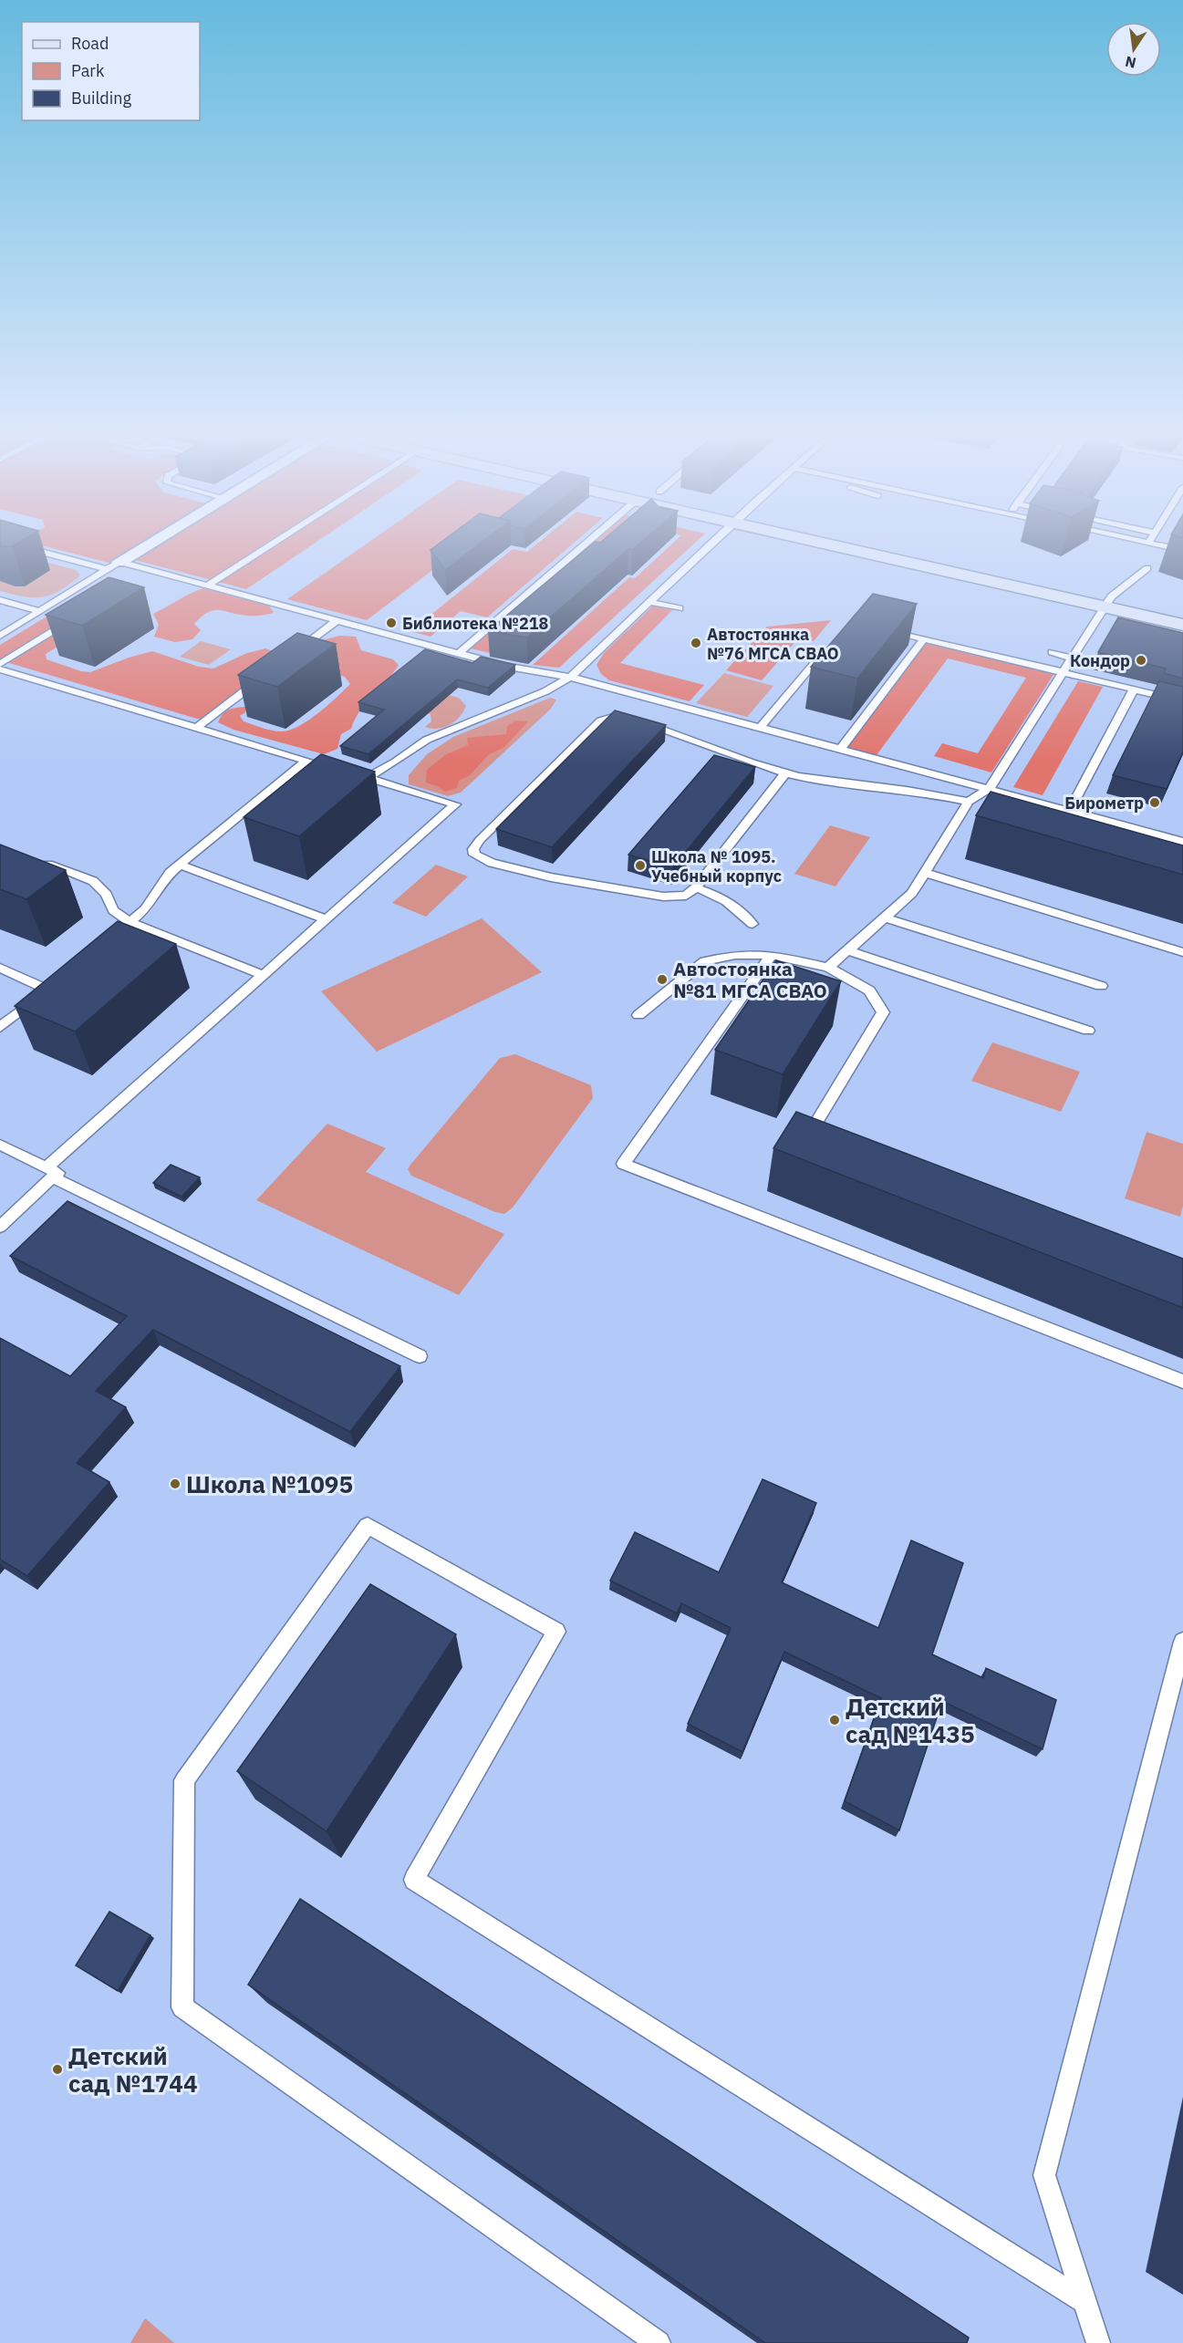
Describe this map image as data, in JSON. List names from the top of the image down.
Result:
{
  "places": [
    "Библиотека №218",
    "Автостоянка №76 МГСА СВАО",
    "Кондор",
    "Бирометр",
    "Школа № 1095. Учебный корпус",
    "Автостоянка №81 МГСА СВАО",
    "Школа №1095",
    "Детский сад №1435",
    "Детский сад №1744"
  ],
  "legend": ["Road", "Park", "Building"],
  "north": "bottom"
}
